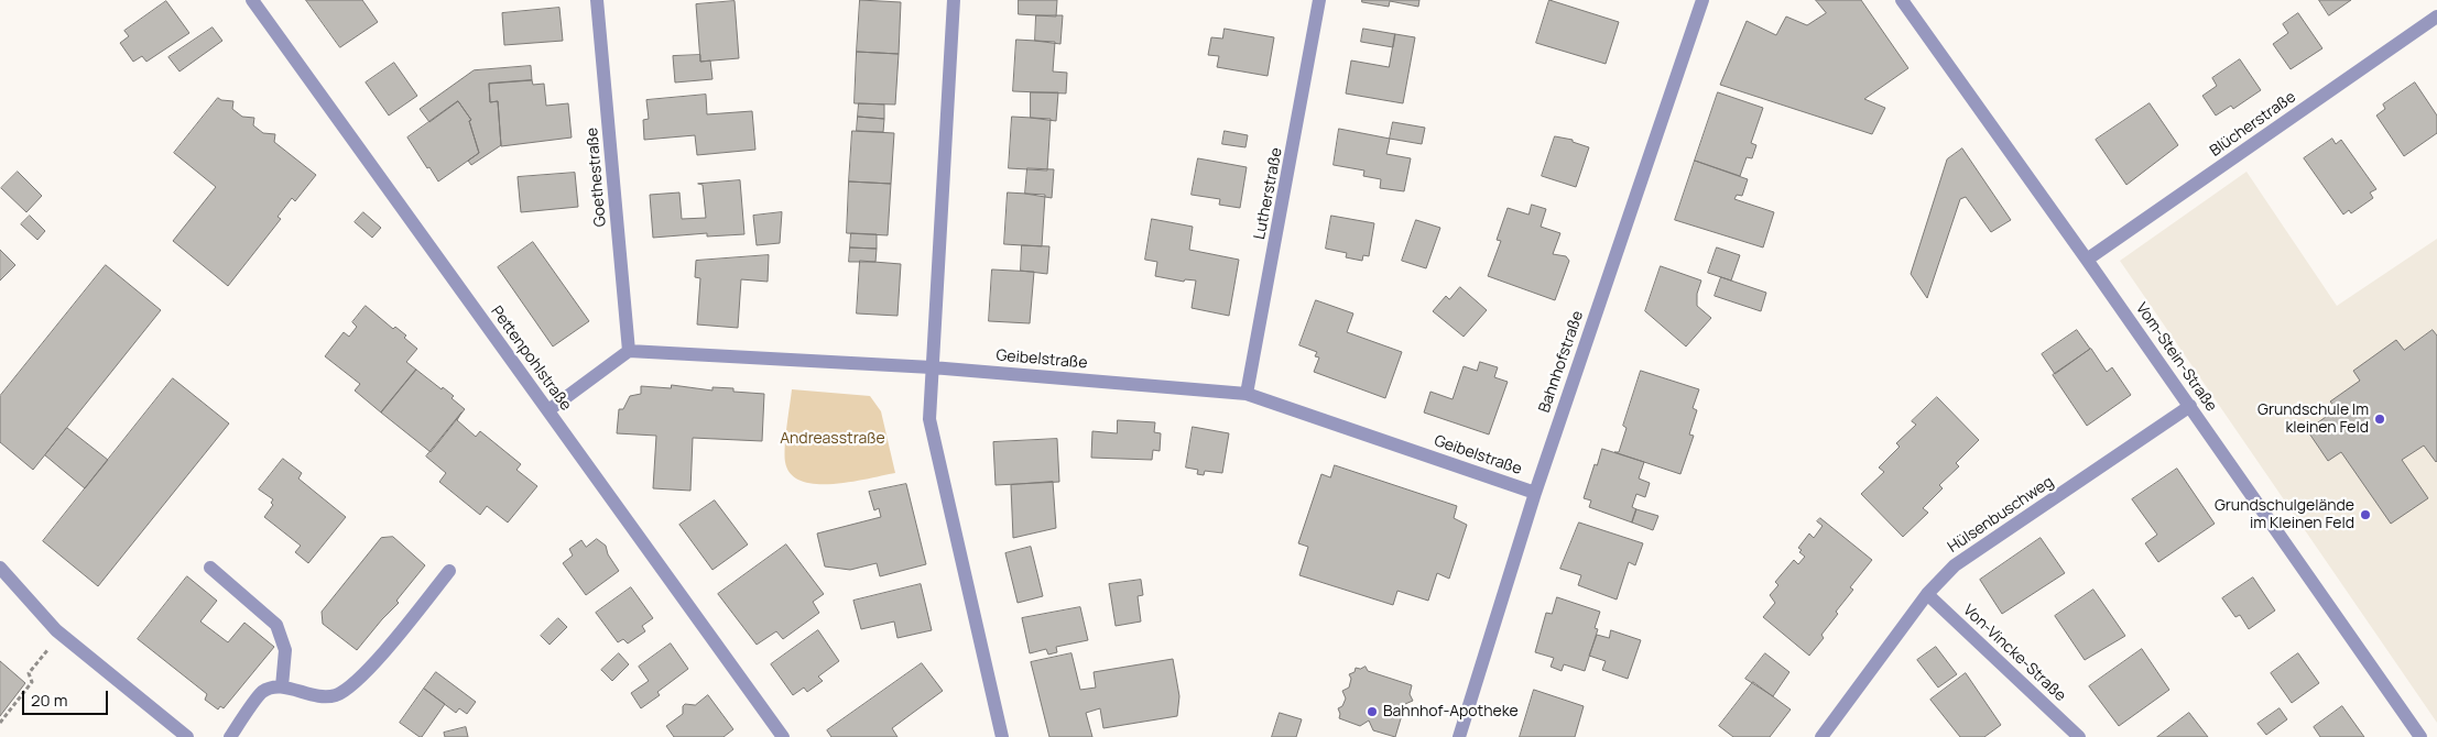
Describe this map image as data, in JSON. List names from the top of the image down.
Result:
{
  "streets": {
    "street": [
      "Blücherstraße",
      "Goethestraße",
      "Lutherstraße",
      "Vom-Stein-Straße",
      "Pettenpohlstraße",
      "Geibelstraße",
      "Bahnhofstraße",
      "Hülsenbuschweg",
      "Von-Vincke-Straße"
    ]
  },
  "crossings": [
    ["Blücherstraße", "Vom-Stein-Straße"],
    ["Goethestraße", "Geibelstraße"],
    ["Lutherstraße", "Geibelstraße"],
    ["Vom-Stein-Straße", "Hülsenbuschweg"],
    ["Geibelstraße", "Bahnhofstraße"],
    ["Hülsenbuschweg", "Von-Vincke-Straße"]
  ],
  "parks": ["Andreasstraße"],
  "places": ["Grundschule Im kleinen Feld", "Grundschulgelände im Kleinen Feld", "Bahnhof-Apotheke"],
  "scale_bar": "20 m"
}
